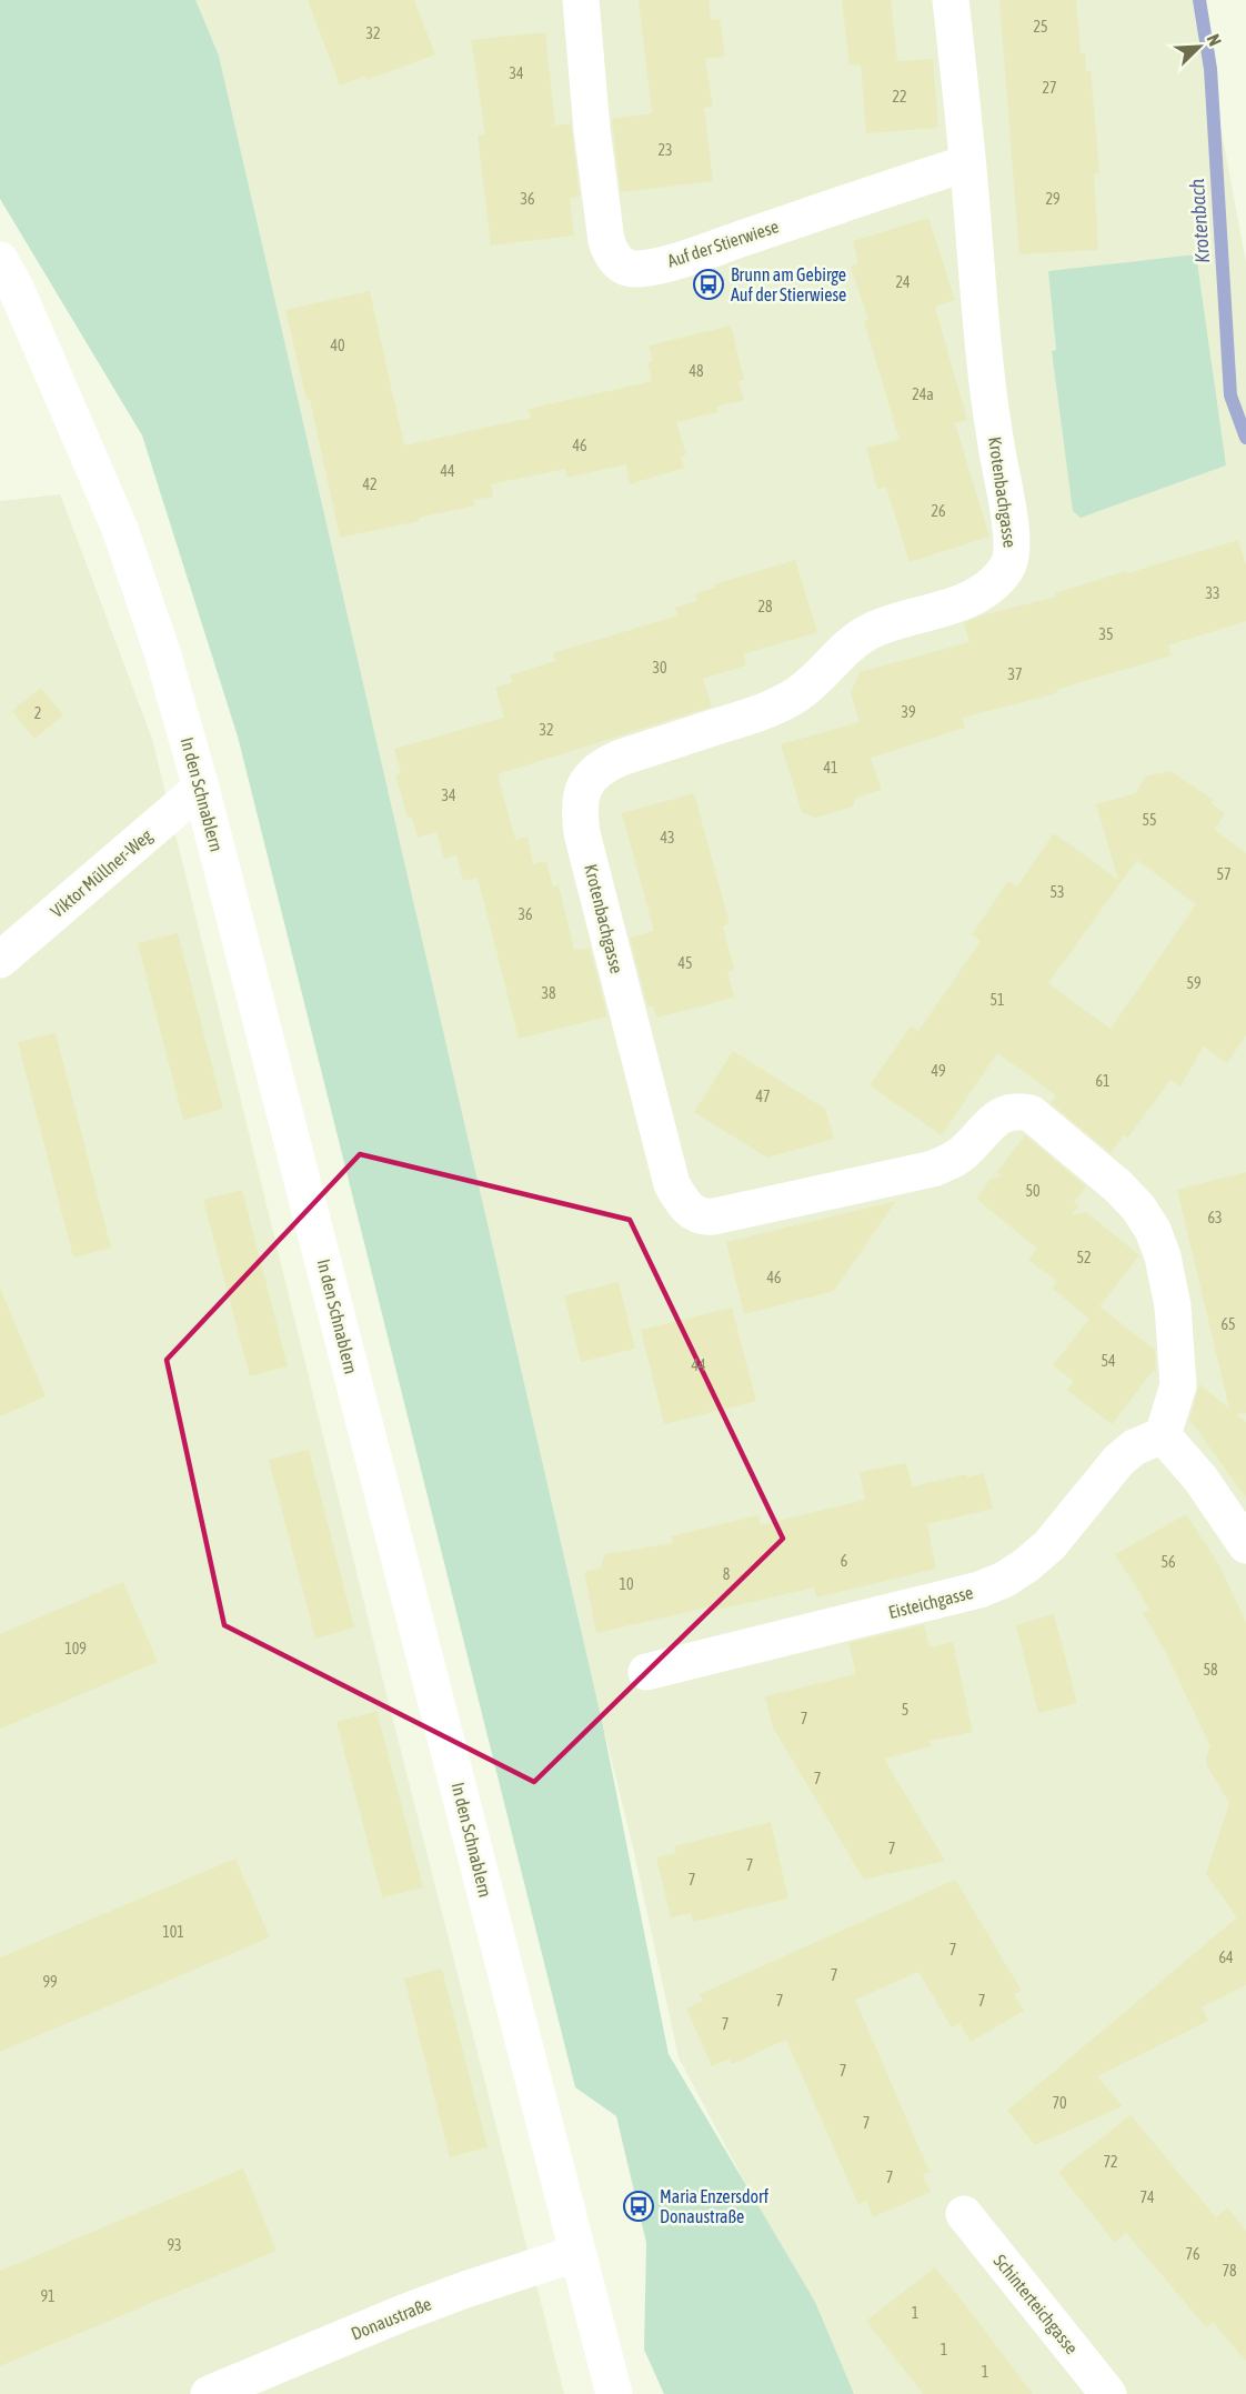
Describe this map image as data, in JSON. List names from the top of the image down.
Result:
{
  "streets": {
    "street": [
      "Auf der Stierwiese",
      "Krotenbachgasse",
      "In den Schnablern",
      "Viktor Müllner-Weg",
      "Eisteichgasse",
      "Schinterteichgasse",
      "Donaustraße"
    ]
  },
  "crossings": [
    ["Auf der Stierwiese", "Krotenbachgasse"],
    ["Krotenbachgasse", "Eisteichgasse"],
    ["In den Schnablern", "Viktor Müllner-Weg"],
    ["In den Schnablern", "Donaustraße"]
  ],
  "water": ["Krotenbach"],
  "places": {
    "bus stop": ["Brunn am Gebirge Auf der Stierwiese", "Maria Enzersdorf Donaustraße"]
  },
  "house_numbers": [
    "25",
    "32",
    "34",
    "27",
    "22",
    "23",
    "36",
    "29",
    "24",
    "40",
    "48",
    "24a",
    "46",
    "44",
    "42",
    "26",
    "33",
    "28",
    "35",
    "30",
    "37",
    "39",
    "2",
    "32",
    "41",
    "34",
    "55",
    "43",
    "57",
    "53",
    "36",
    "45",
    "59",
    "38",
    "51",
    "49",
    "61",
    "47",
    "50",
    "63",
    "52",
    "46",
    "65",
    "54",
    "44",
    "6",
    "56",
    "8",
    "10",
    "109",
    "58",
    "5",
    "7",
    "7",
    "7",
    "7",
    "7",
    "101",
    "7",
    "64",
    "7",
    "99",
    "7",
    "7",
    "7",
    "7",
    "70",
    "7",
    "72",
    "7",
    "74",
    "93",
    "76",
    "78",
    "91",
    "1",
    "1",
    "1"
  ],
  "north": "top right"
}
